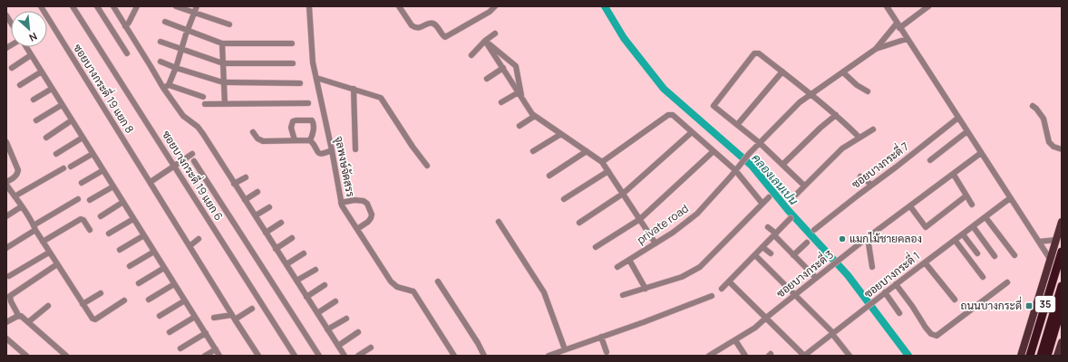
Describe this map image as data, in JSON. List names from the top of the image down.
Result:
{
  "streets": {
    "highway": ["35"],
    "street": [
      "ซอยบางกระดี่ 19 แยก 8",
      "ซอยบางกระดี่ 7",
      "จุลพงษ์จัดสรร",
      "ซอยบางกระดี่ 19 แยก 6",
      "private road",
      "ซอยบางกระดี่ 3",
      "ซอยบางกระดี่ 1"
    ]
  },
  "water": ["คลองเลนเปน"],
  "places": {
    "other": ["แมกไม้ชายคลอง"],
    "transit": ["ถนนบางกระดี่"]
  },
  "north": "bottom right"
}
